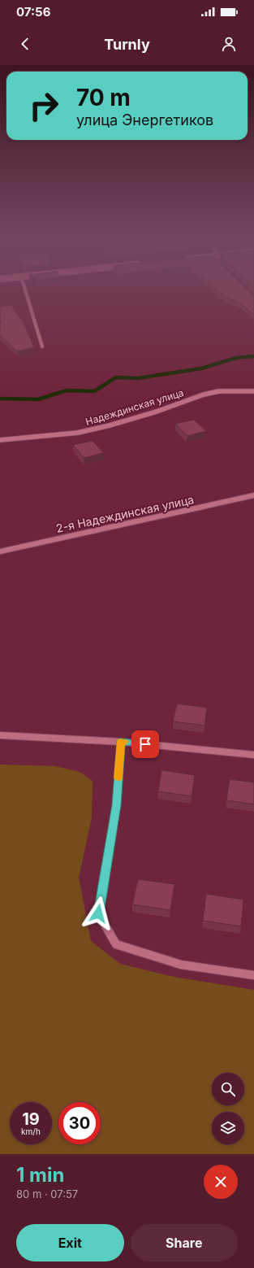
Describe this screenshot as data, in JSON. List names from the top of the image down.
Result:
{
  "streets": {
    "street": ["Надеждинская улица", "2-я Надеждинская улица"]
  },
  "page": {
    "status": "07:56",
    "header": "Turnly",
    "turn": ["70 m", "улица Энергетиков"],
    "speed": "19 km/h",
    "limit": "30",
    "heading": ["1 min", "80 m · 07:57"],
    "buttons": ["Exit", "Share"]
  }
}
